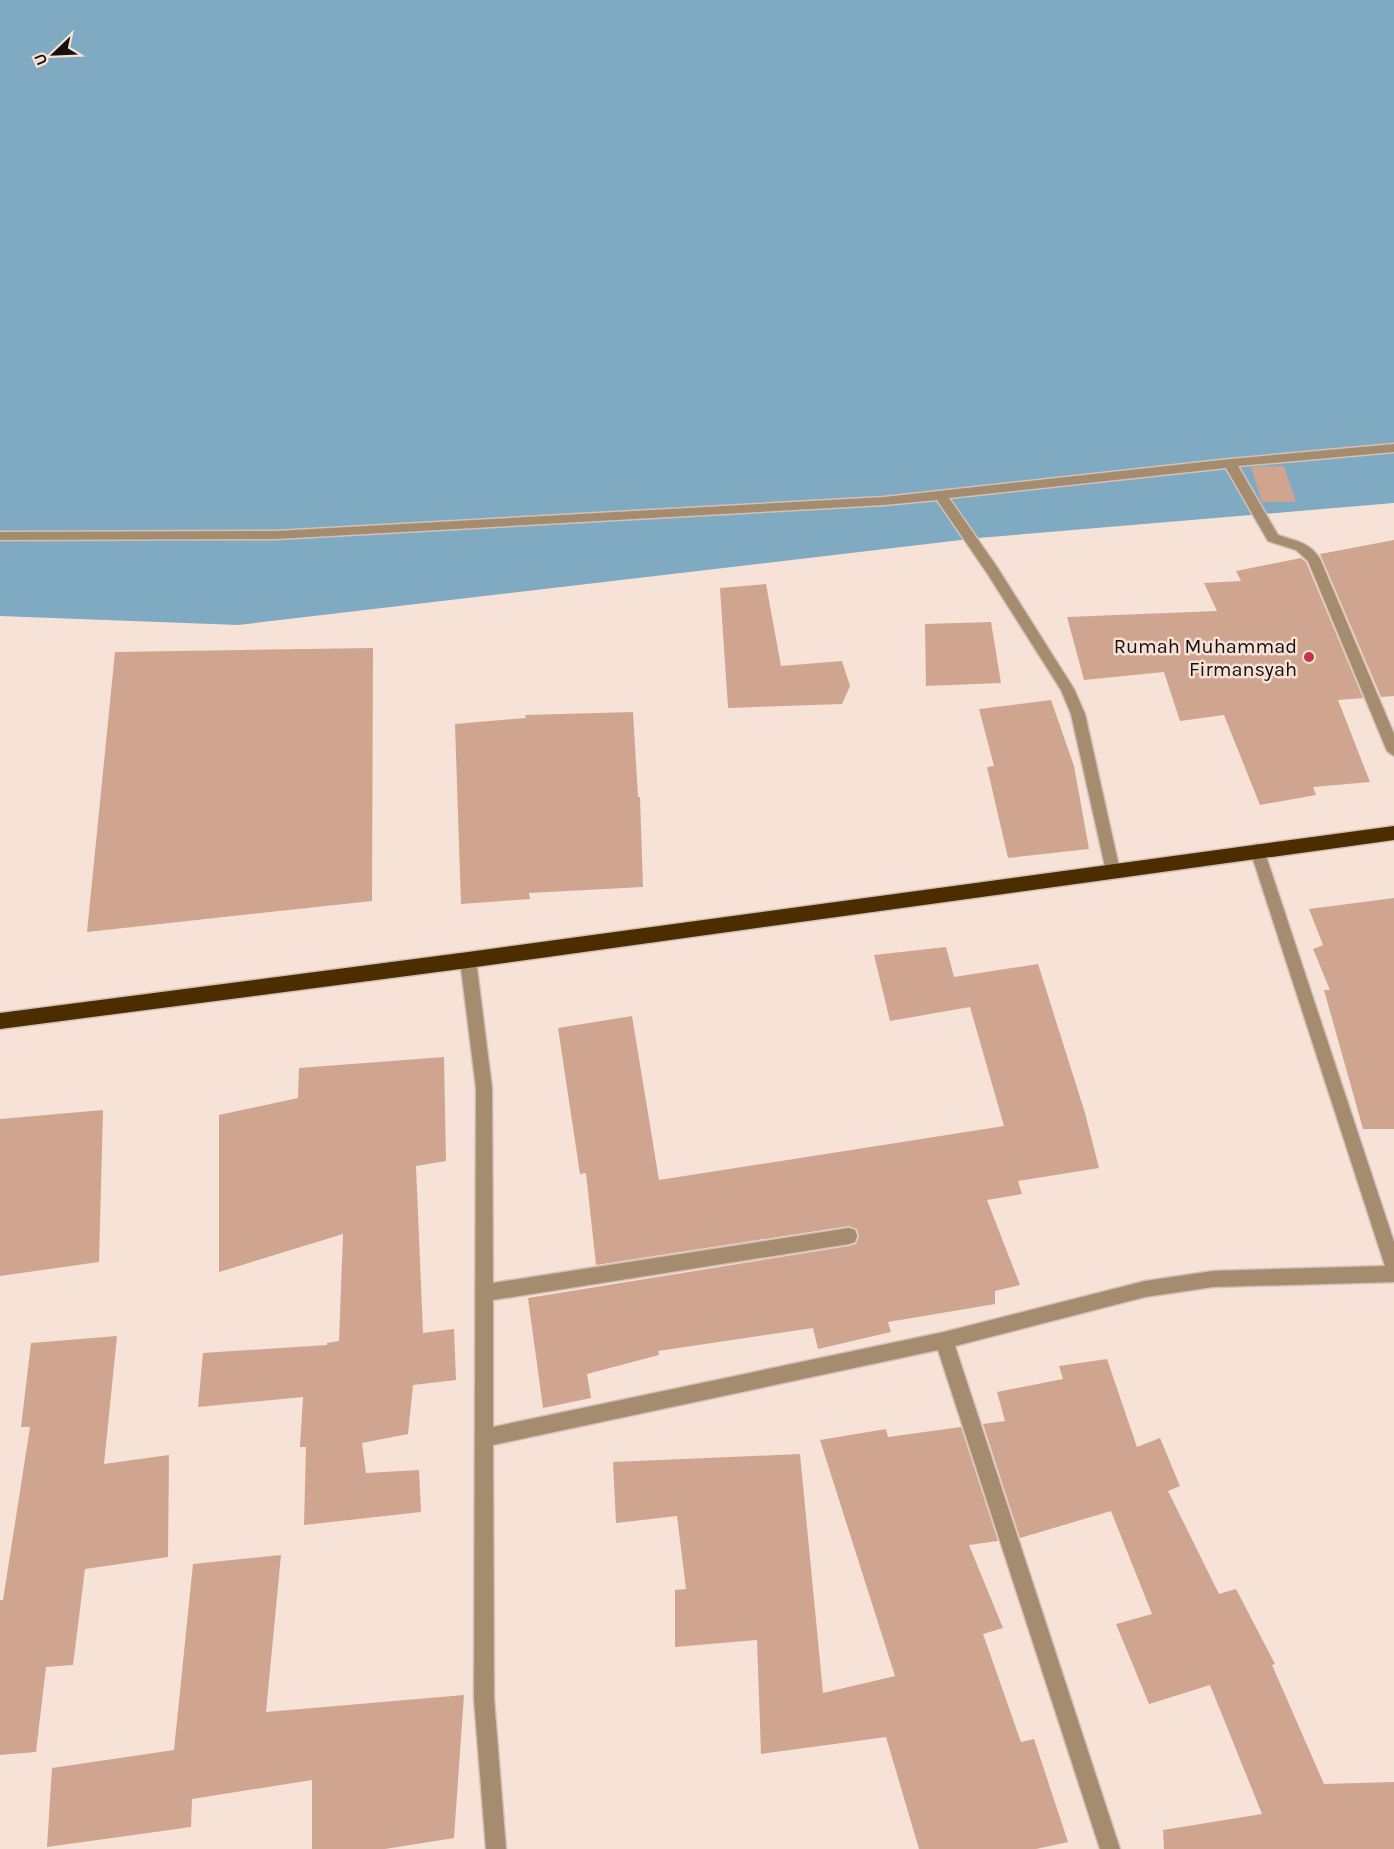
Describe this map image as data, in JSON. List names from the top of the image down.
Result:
{
  "places": ["Rumah Muhammad Firmansyah"],
  "north": "bottom left"
}
